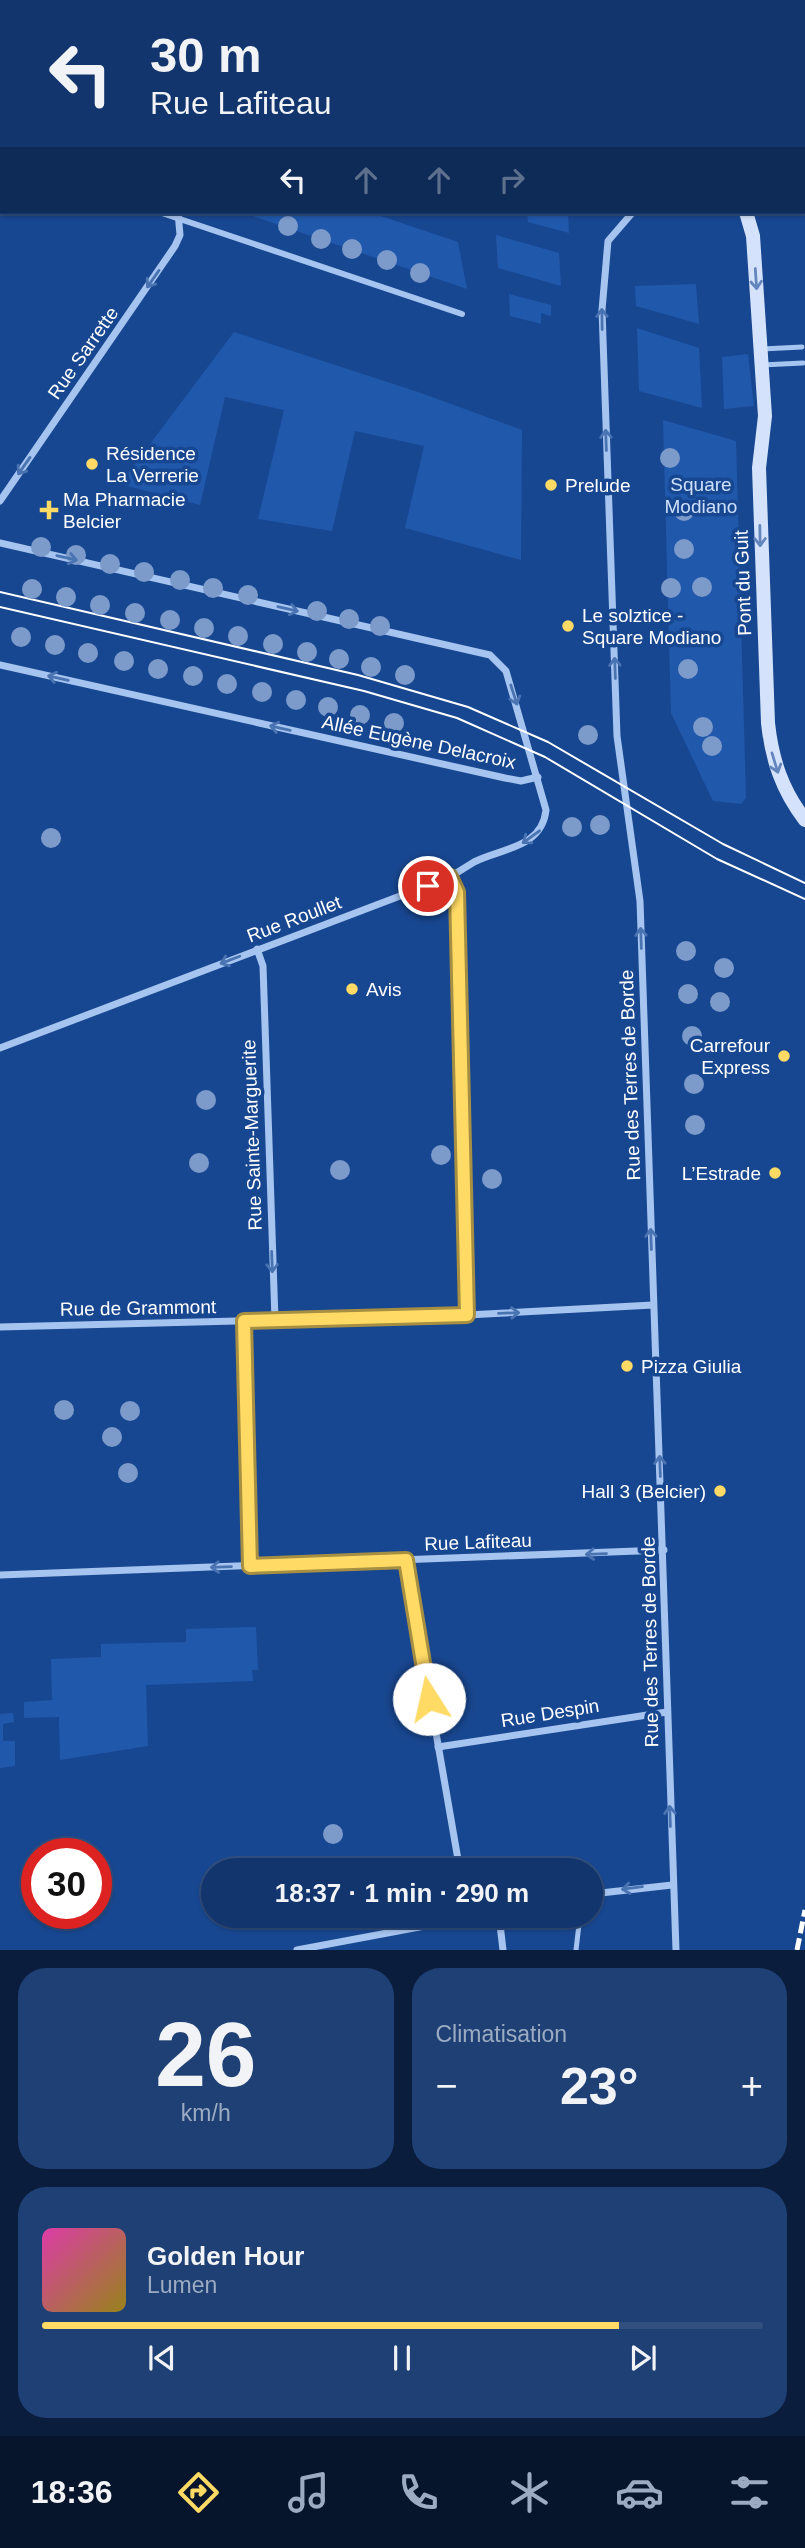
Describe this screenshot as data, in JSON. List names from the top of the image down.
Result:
{
  "streets": {
    "main road": ["Pont du Guit"],
    "street": [
      "Rue Sarrette",
      "Allée Eugène Delacroix",
      "Rue Roullet",
      "Rue des Terres de Borde",
      "Rue Sainte-Marguerite",
      "Rue de Grammont",
      "Rue Lafiteau",
      "Rue Despin"
    ]
  },
  "crossings": [
    ["Allée Eugène Delacroix", "Rue Roullet"],
    ["Rue Roullet", "Rue Sainte-Marguerite"],
    ["Rue des Terres de Borde", "Rue de Grammont"],
    ["Rue des Terres de Borde", "Rue Lafiteau"],
    ["Rue des Terres de Borde", "Rue Despin"],
    ["Rue Sainte-Marguerite", "Rue de Grammont"]
  ],
  "one_way": [
    "Rue Sarrette",
    "Pont du Guit",
    "Rue Roullet",
    "Rue des Terres de Borde",
    "Rue Sainte-Marguerite",
    "Rue Lafiteau"
  ],
  "parks": ["Square Modiano"],
  "places": {
    "other": [
      "Résidence La Verrerie",
      "Prelude",
      "Le solztice - Square Modiano",
      "Avis",
      "Carrefour Express",
      "L’Estrade",
      "Pizza Giulia",
      "Hall 3 (Belcier)"
    ],
    "health": ["Ma Pharmacie Belcier"]
  },
  "page": {
    "turn": ["30 m", "Rue Lafiteau"],
    "limit": "30",
    "trip": "18:37 · 1 min · 290 m",
    "tile": [
      ["26", "km/h"],
      "Climatisation"
    ],
    "heat": ["−", "23°", "+"],
    "song": ["Golden Hour", "Lumen"],
    "tabs": "18:36"
  }
}
